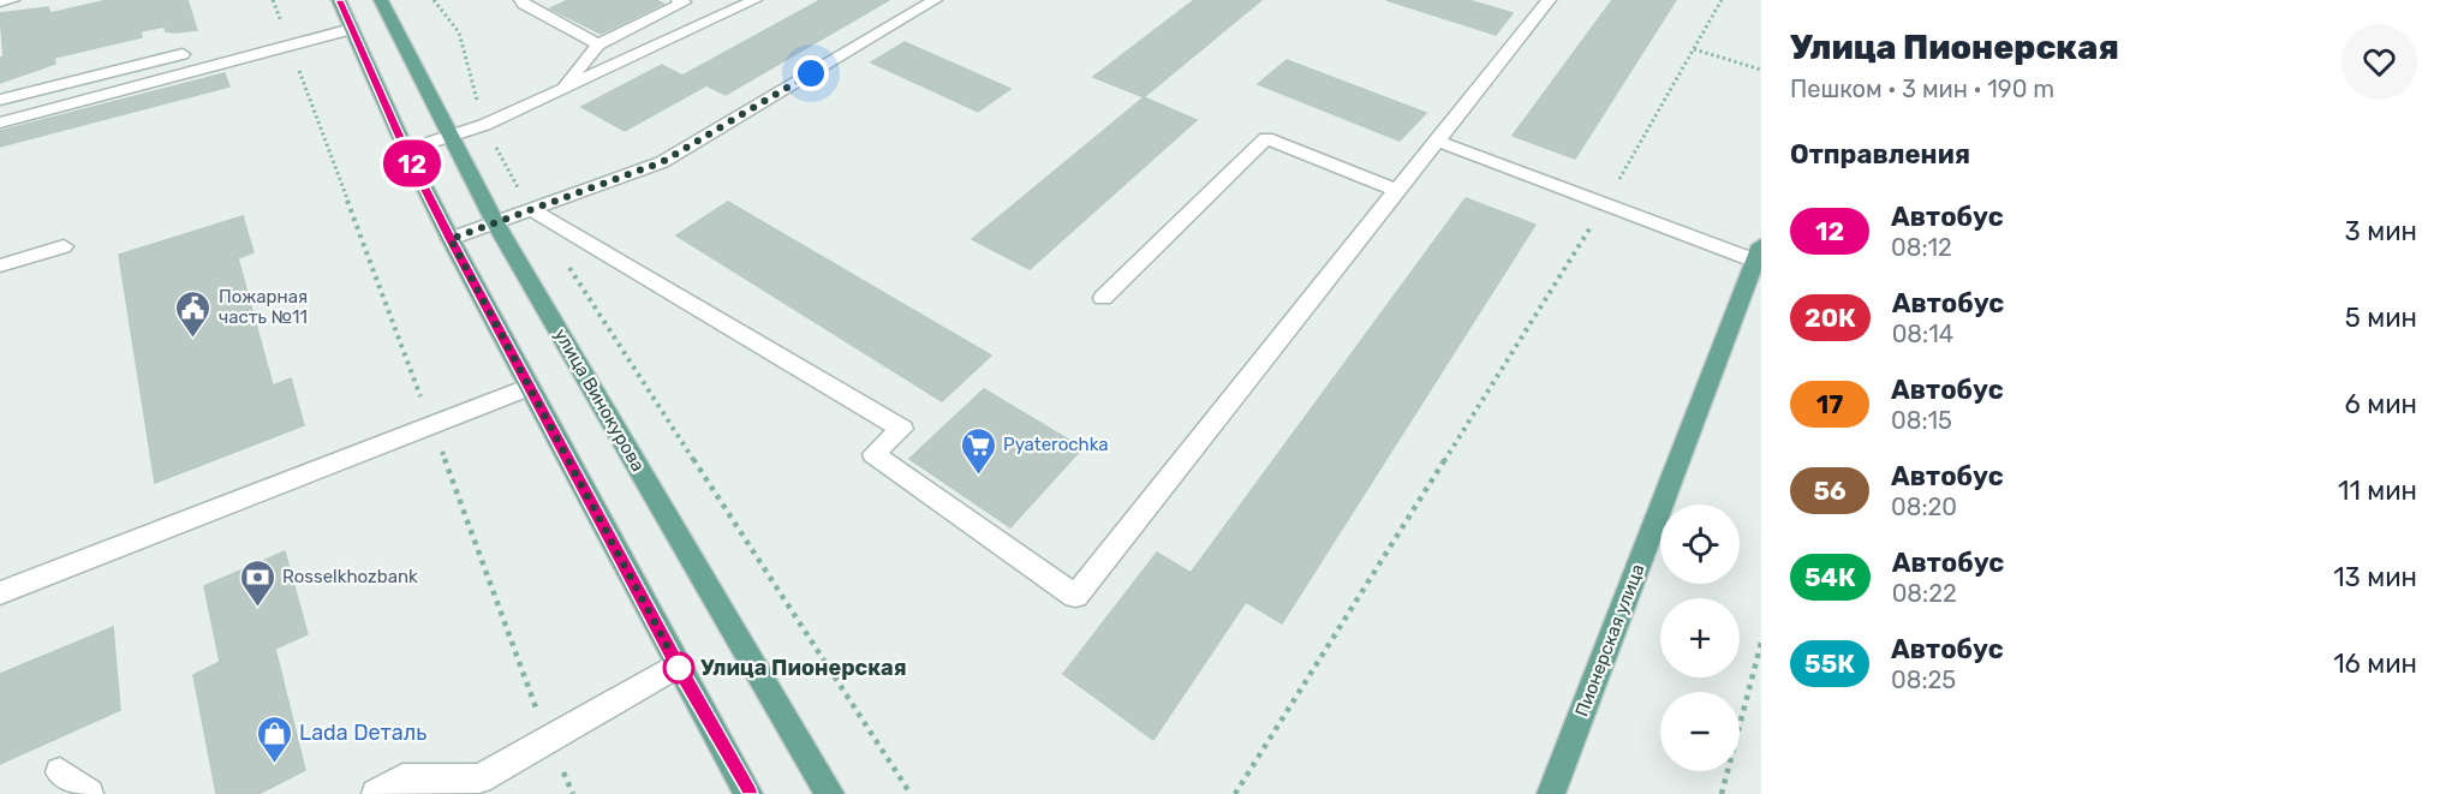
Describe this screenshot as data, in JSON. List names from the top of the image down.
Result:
{
  "streets": {
    "main road": ["улица Винокурова", "Пионерская улица"]
  },
  "places": {
    "public building": ["Пожарная часть №11"],
    "supermarket": ["Pyaterochka"],
    "bank": ["Rosselkhozbank"],
    "other": ["Улица Пионерская"],
    "shop": ["Lada Dеталь"]
  },
  "lines": ["bus line 12"],
  "page": {
    "on_map": "12",
    "heading": [
      ["Улица Пионерская", "Пешком · 3 мин · 190 m"],
      "Отправления"
    ],
    "list": [
      {
        "mark": "12",
        "name": "Автобус",
        "note": "08:12",
        "value": "3 мин"
      },
      {
        "mark": "20К",
        "name": "Автобус",
        "note": "08:14",
        "value": "5 мин"
      },
      {
        "mark": "17",
        "name": "Автобус",
        "note": "08:15",
        "value": "6 мин"
      },
      {
        "mark": "56",
        "name": "Автобус",
        "note": "08:20",
        "value": "11 мин"
      },
      {
        "mark": "54К",
        "name": "Автобус",
        "note": "08:22",
        "value": "13 мин"
      },
      {
        "mark": "55К",
        "name": "Автобус",
        "note": "08:25",
        "value": "16 мин"
      }
    ],
    "map_buttons": ["+", "−"]
  }
}
